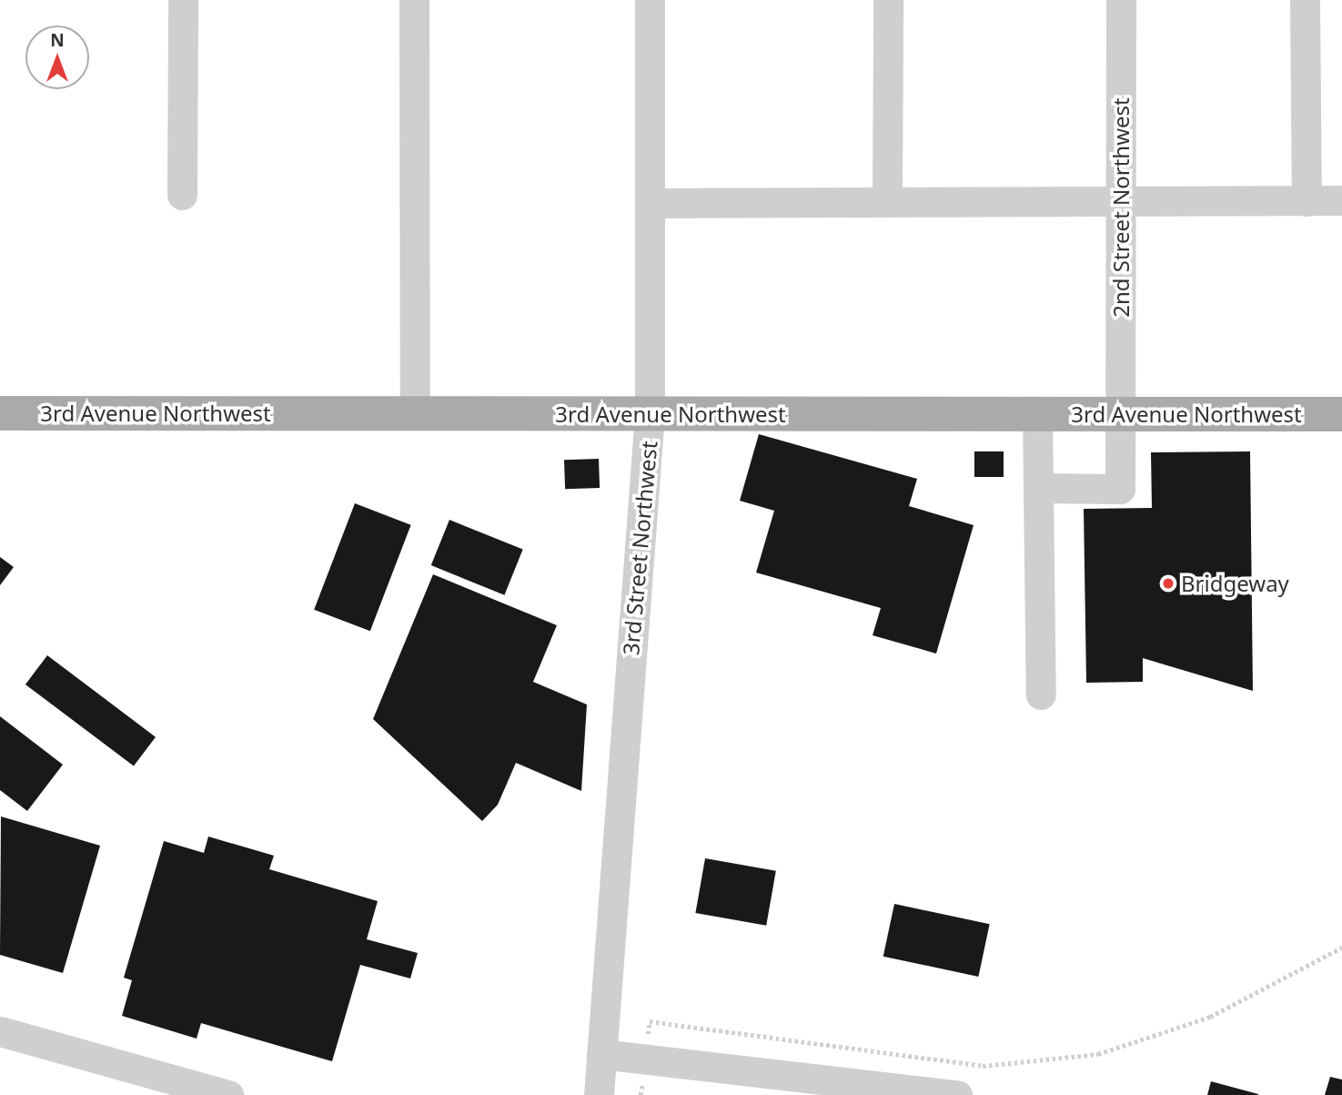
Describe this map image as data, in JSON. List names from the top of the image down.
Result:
{
  "streets": {
    "main road": ["3rd Avenue Northwest"],
    "street": ["2nd Street Northwest", "3rd Street Northwest"]
  },
  "crossings": [
    ["2nd Street Northwest", "3rd Avenue Northwest"],
    ["3rd Avenue Northwest", "3rd Street Northwest"]
  ],
  "places": ["Bridgeway"],
  "north": "top"
}
